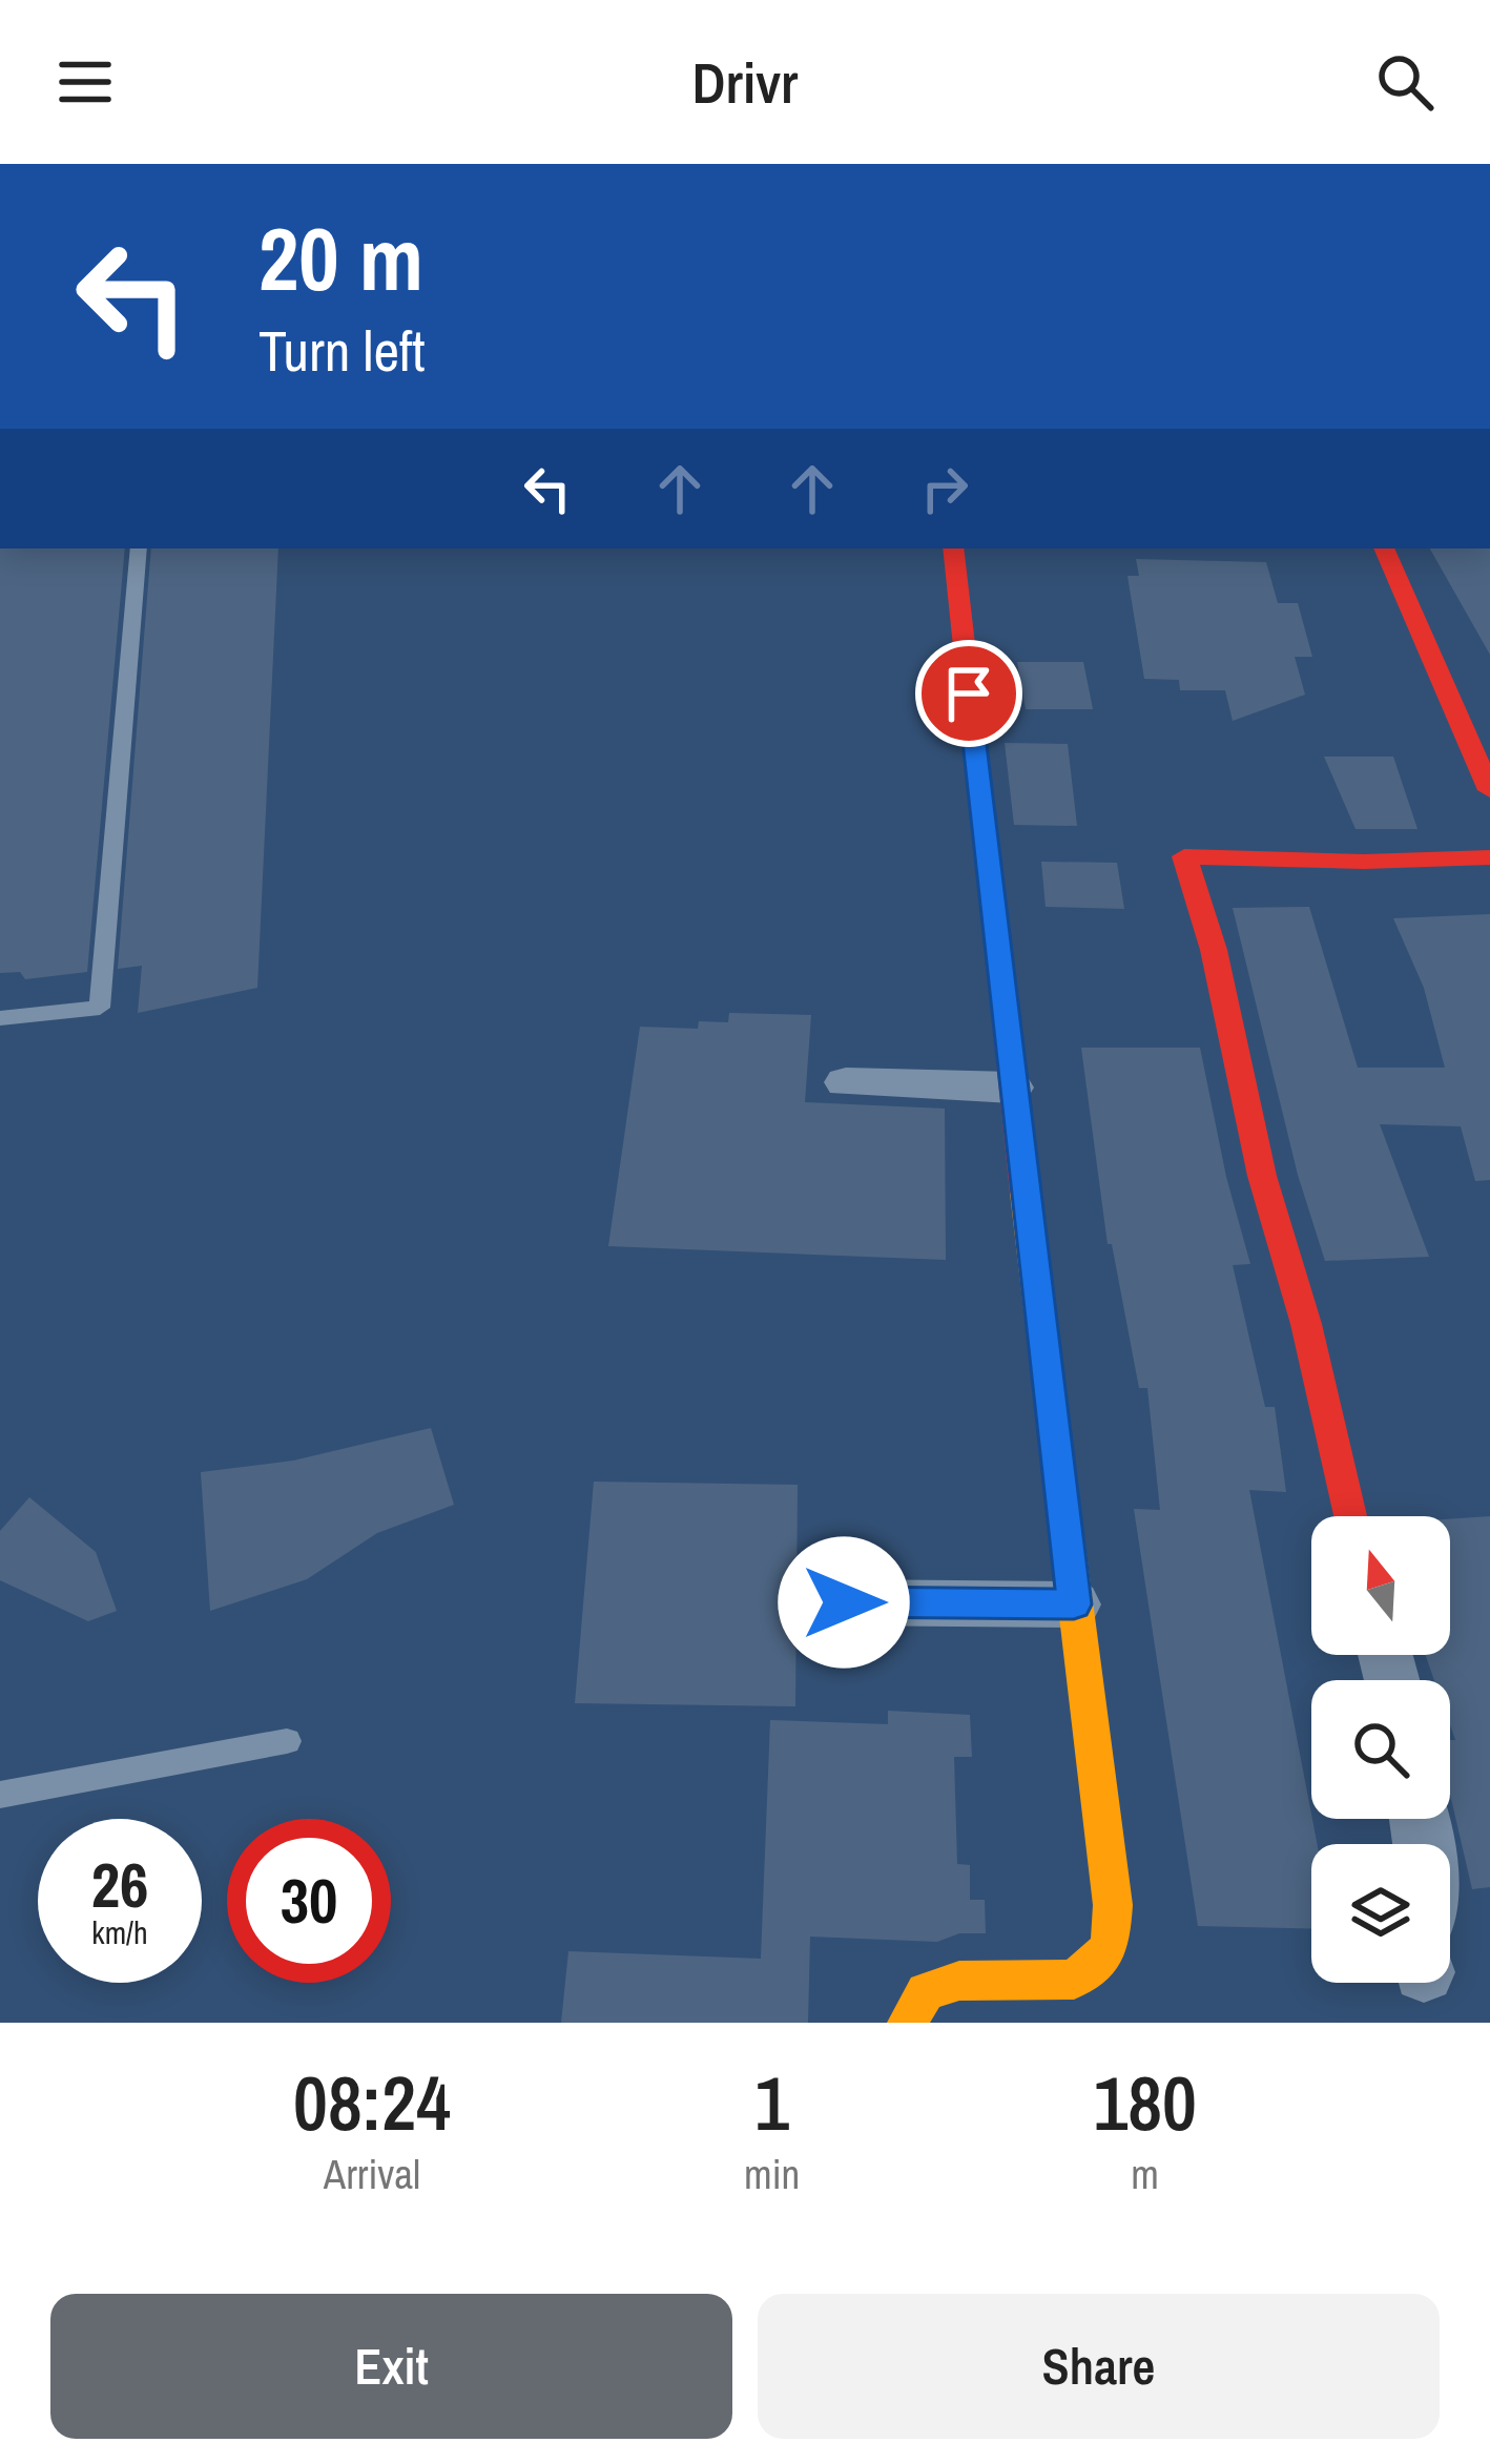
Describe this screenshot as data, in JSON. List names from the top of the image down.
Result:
{
  "north": "top",
  "page": {
    "header": "Drivr",
    "turn": ["20 m", "Turn left"],
    "speed": "26 km/h",
    "limit": "30",
    "eta": [
      "08:24",
      "Arrival",
      "1",
      "min",
      "180",
      "m"
    ],
    "buttons": ["Exit", "Share"]
  }
}
